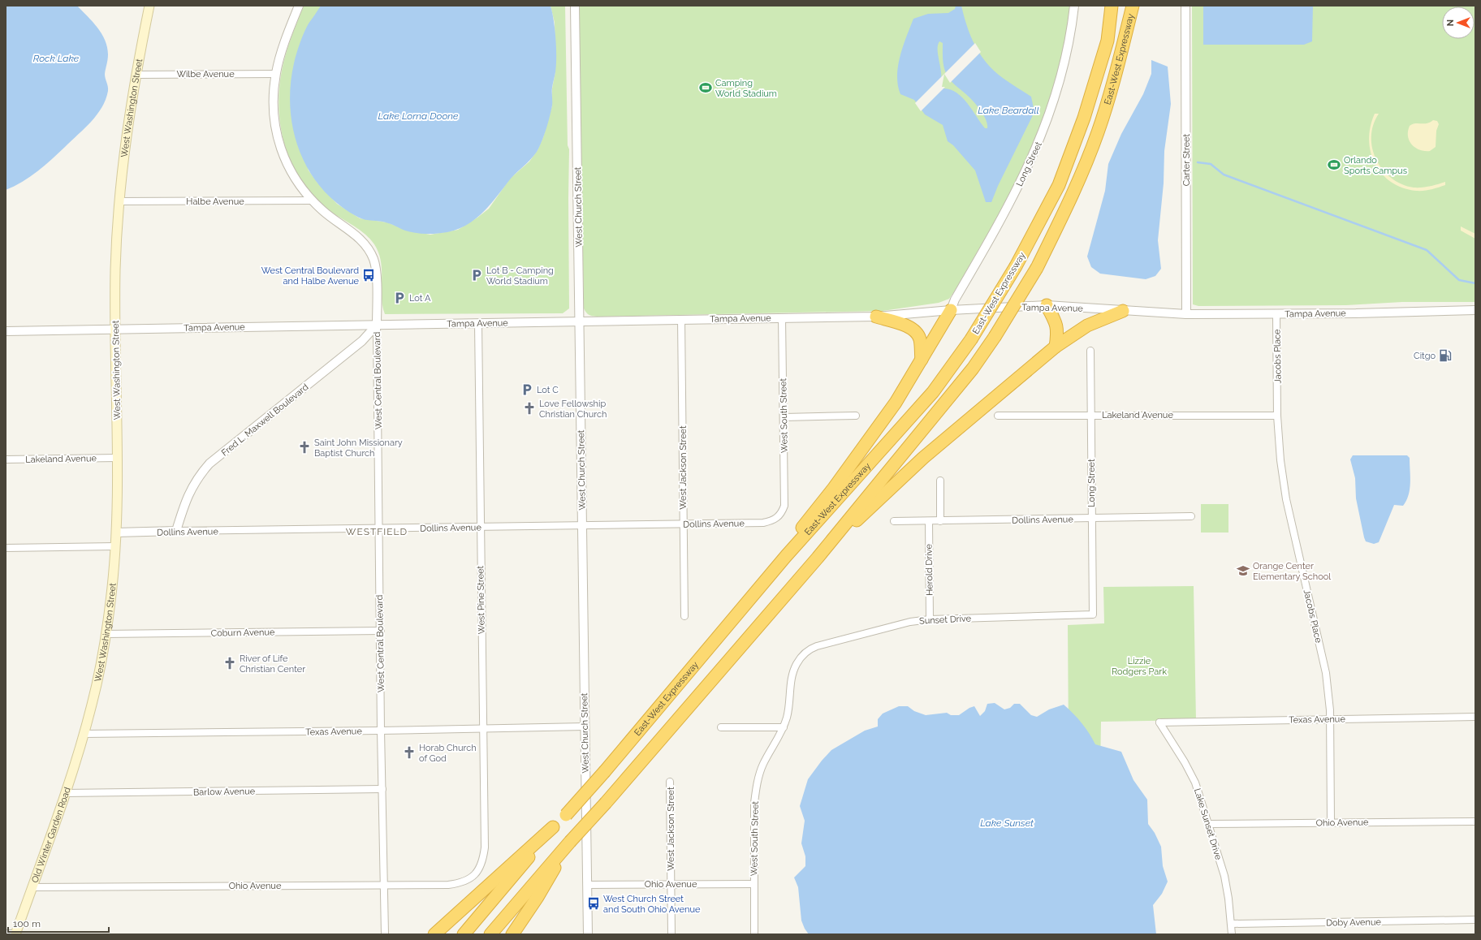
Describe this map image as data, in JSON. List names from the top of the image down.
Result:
{
  "streets": {
    "highway": ["East-West Expressway"],
    "main road": ["West Washington Street", "Old Winter Garden Road"],
    "street": [
      "Wilbe Avenue",
      "Carter Street",
      "Long Street",
      "Halbe Avenue",
      "West Church Street",
      "Tampa Avenue",
      "Jacobs Place",
      "West Central Boulevard",
      "Lakeland Avenue",
      "West South Street",
      "Fred L. Maxwell Boulevard",
      "West Jackson Street",
      "Dollins Avenue",
      "Herold Drive",
      "West Pine Street",
      "Sunset Drive",
      "Coburn Avenue",
      "Texas Avenue",
      "Barlow Avenue",
      "Ohio Avenue",
      "Lake Sunset Drive",
      "Doby Avenue"
    ]
  },
  "crossings": [
    ["Wilbe Avenue", "West Washington Street"],
    ["Wilbe Avenue", "West Central Boulevard"],
    ["West Washington Street", "Halbe Avenue"],
    ["West Washington Street", "Tampa Avenue"],
    ["West Washington Street", "Lakeland Avenue"],
    ["West Washington Street", "Dollins Avenue"],
    ["West Washington Street", "Coburn Avenue"],
    ["West Washington Street", "Texas Avenue"],
    ["West Washington Street", "Old Winter Garden Road"],
    ["Carter Street", "Tampa Avenue"],
    ["Long Street", "Tampa Avenue"],
    ["Long Street", "Lakeland Avenue"],
    ["Long Street", "Dollins Avenue"],
    ["Long Street", "Sunset Drive"],
    ["Halbe Avenue", "West Central Boulevard"],
    ["West Church Street", "Tampa Avenue"],
    ["West Church Street", "Dollins Avenue"],
    ["West Church Street", "Texas Avenue"],
    ["West Church Street", "Ohio Avenue"],
    ["Tampa Avenue", "Jacobs Place"],
    ["Tampa Avenue", "West Central Boulevard"],
    ["Tampa Avenue", "West South Street"],
    ["Tampa Avenue", "Fred L. Maxwell Boulevard"],
    ["Tampa Avenue", "West Jackson Street"],
    ["Tampa Avenue", "West Pine Street"],
    ["Jacobs Place", "Lakeland Avenue"],
    ["Jacobs Place", "Texas Avenue"],
    ["Jacobs Place", "Ohio Avenue"],
    ["West Central Boulevard", "Fred L. Maxwell Boulevard"],
    ["West Central Boulevard", "Dollins Avenue"],
    ["West Central Boulevard", "Coburn Avenue"],
    ["West Central Boulevard", "Texas Avenue"],
    ["West Central Boulevard", "Barlow Avenue"],
    ["West Central Boulevard", "Ohio Avenue"],
    ["West South Street", "Dollins Avenue"],
    ["West South Street", "Sunset Drive"],
    ["West South Street", "Ohio Avenue"],
    ["Fred L. Maxwell Boulevard", "Dollins Avenue"],
    ["West Jackson Street", "Dollins Avenue"],
    ["West Jackson Street", "Ohio Avenue"],
    ["Dollins Avenue", "Herold Drive"],
    ["Dollins Avenue", "West Pine Street"],
    ["Herold Drive", "Sunset Drive"],
    ["West Pine Street", "Texas Avenue"],
    ["West Pine Street", "Ohio Avenue"],
    ["Texas Avenue", "Lake Sunset Drive"],
    ["Texas Avenue", "Old Winter Garden Road"],
    ["Barlow Avenue", "Old Winter Garden Road"],
    ["Ohio Avenue", "Lake Sunset Drive"],
    ["Ohio Avenue", "Old Winter Garden Road"],
    ["Lake Sunset Drive", "Doby Avenue"]
  ],
  "districts": ["WESTFIELD"],
  "water": [
    "Rock Lake",
    "Lake Beardall",
    "Lake Lorna Doone",
    "Lake Sunset"
  ],
  "parks": ["Lizzie Rodgers Park"],
  "places": {
    "sports": ["Camping World Stadium", "Orlando Sports Campus"],
    "bus stop": ["West Central Boulevard and Halbe Avenue", "West Church Street and South Ohio Avenue"],
    "parking": ["Lot B - Camping World Stadium", "Lot A", "Lot C"],
    "fuel station": ["Citgo"],
    "church": [
      "Love Fellowship Christian Church",
      "Saint John Missionary Baptist Church",
      "River of Life Christian Center",
      "Horab Church of God"
    ],
    "school or university": ["Orange Center Elementary School"]
  },
  "scale_bar": "100 m",
  "north": "left"
}
